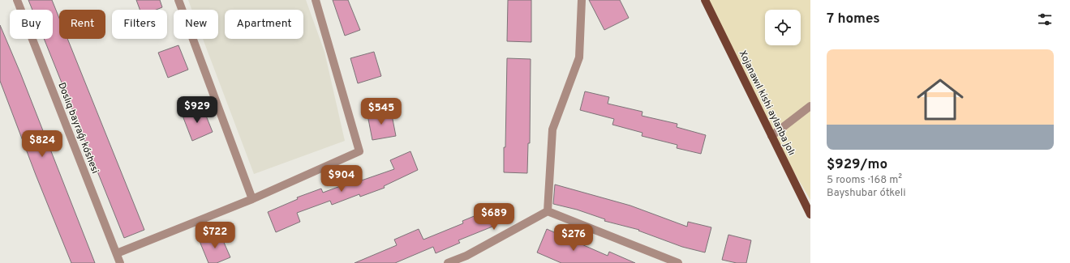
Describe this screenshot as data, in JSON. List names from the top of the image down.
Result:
{
  "streets": {
    "main road": ["Xojanawıl kishi aylanba jolı"],
    "street": ["Doslıq bayraǵı kóshesi"]
  },
  "page": {
    "heading": "7 homes",
    "chip": [
      "Buy",
      "Rent",
      "Filters",
      "New",
      "Apartment"
    ],
    "list": [
      {
        "name": "$929/mo",
        "note": "5 rooms · 168 m² · Bayshubar ótkeli"
      }
    ],
    "price": [
      "$929",
      "$545",
      "$824",
      "$904",
      "$689",
      "$722",
      "$276"
    ]
  }
}
